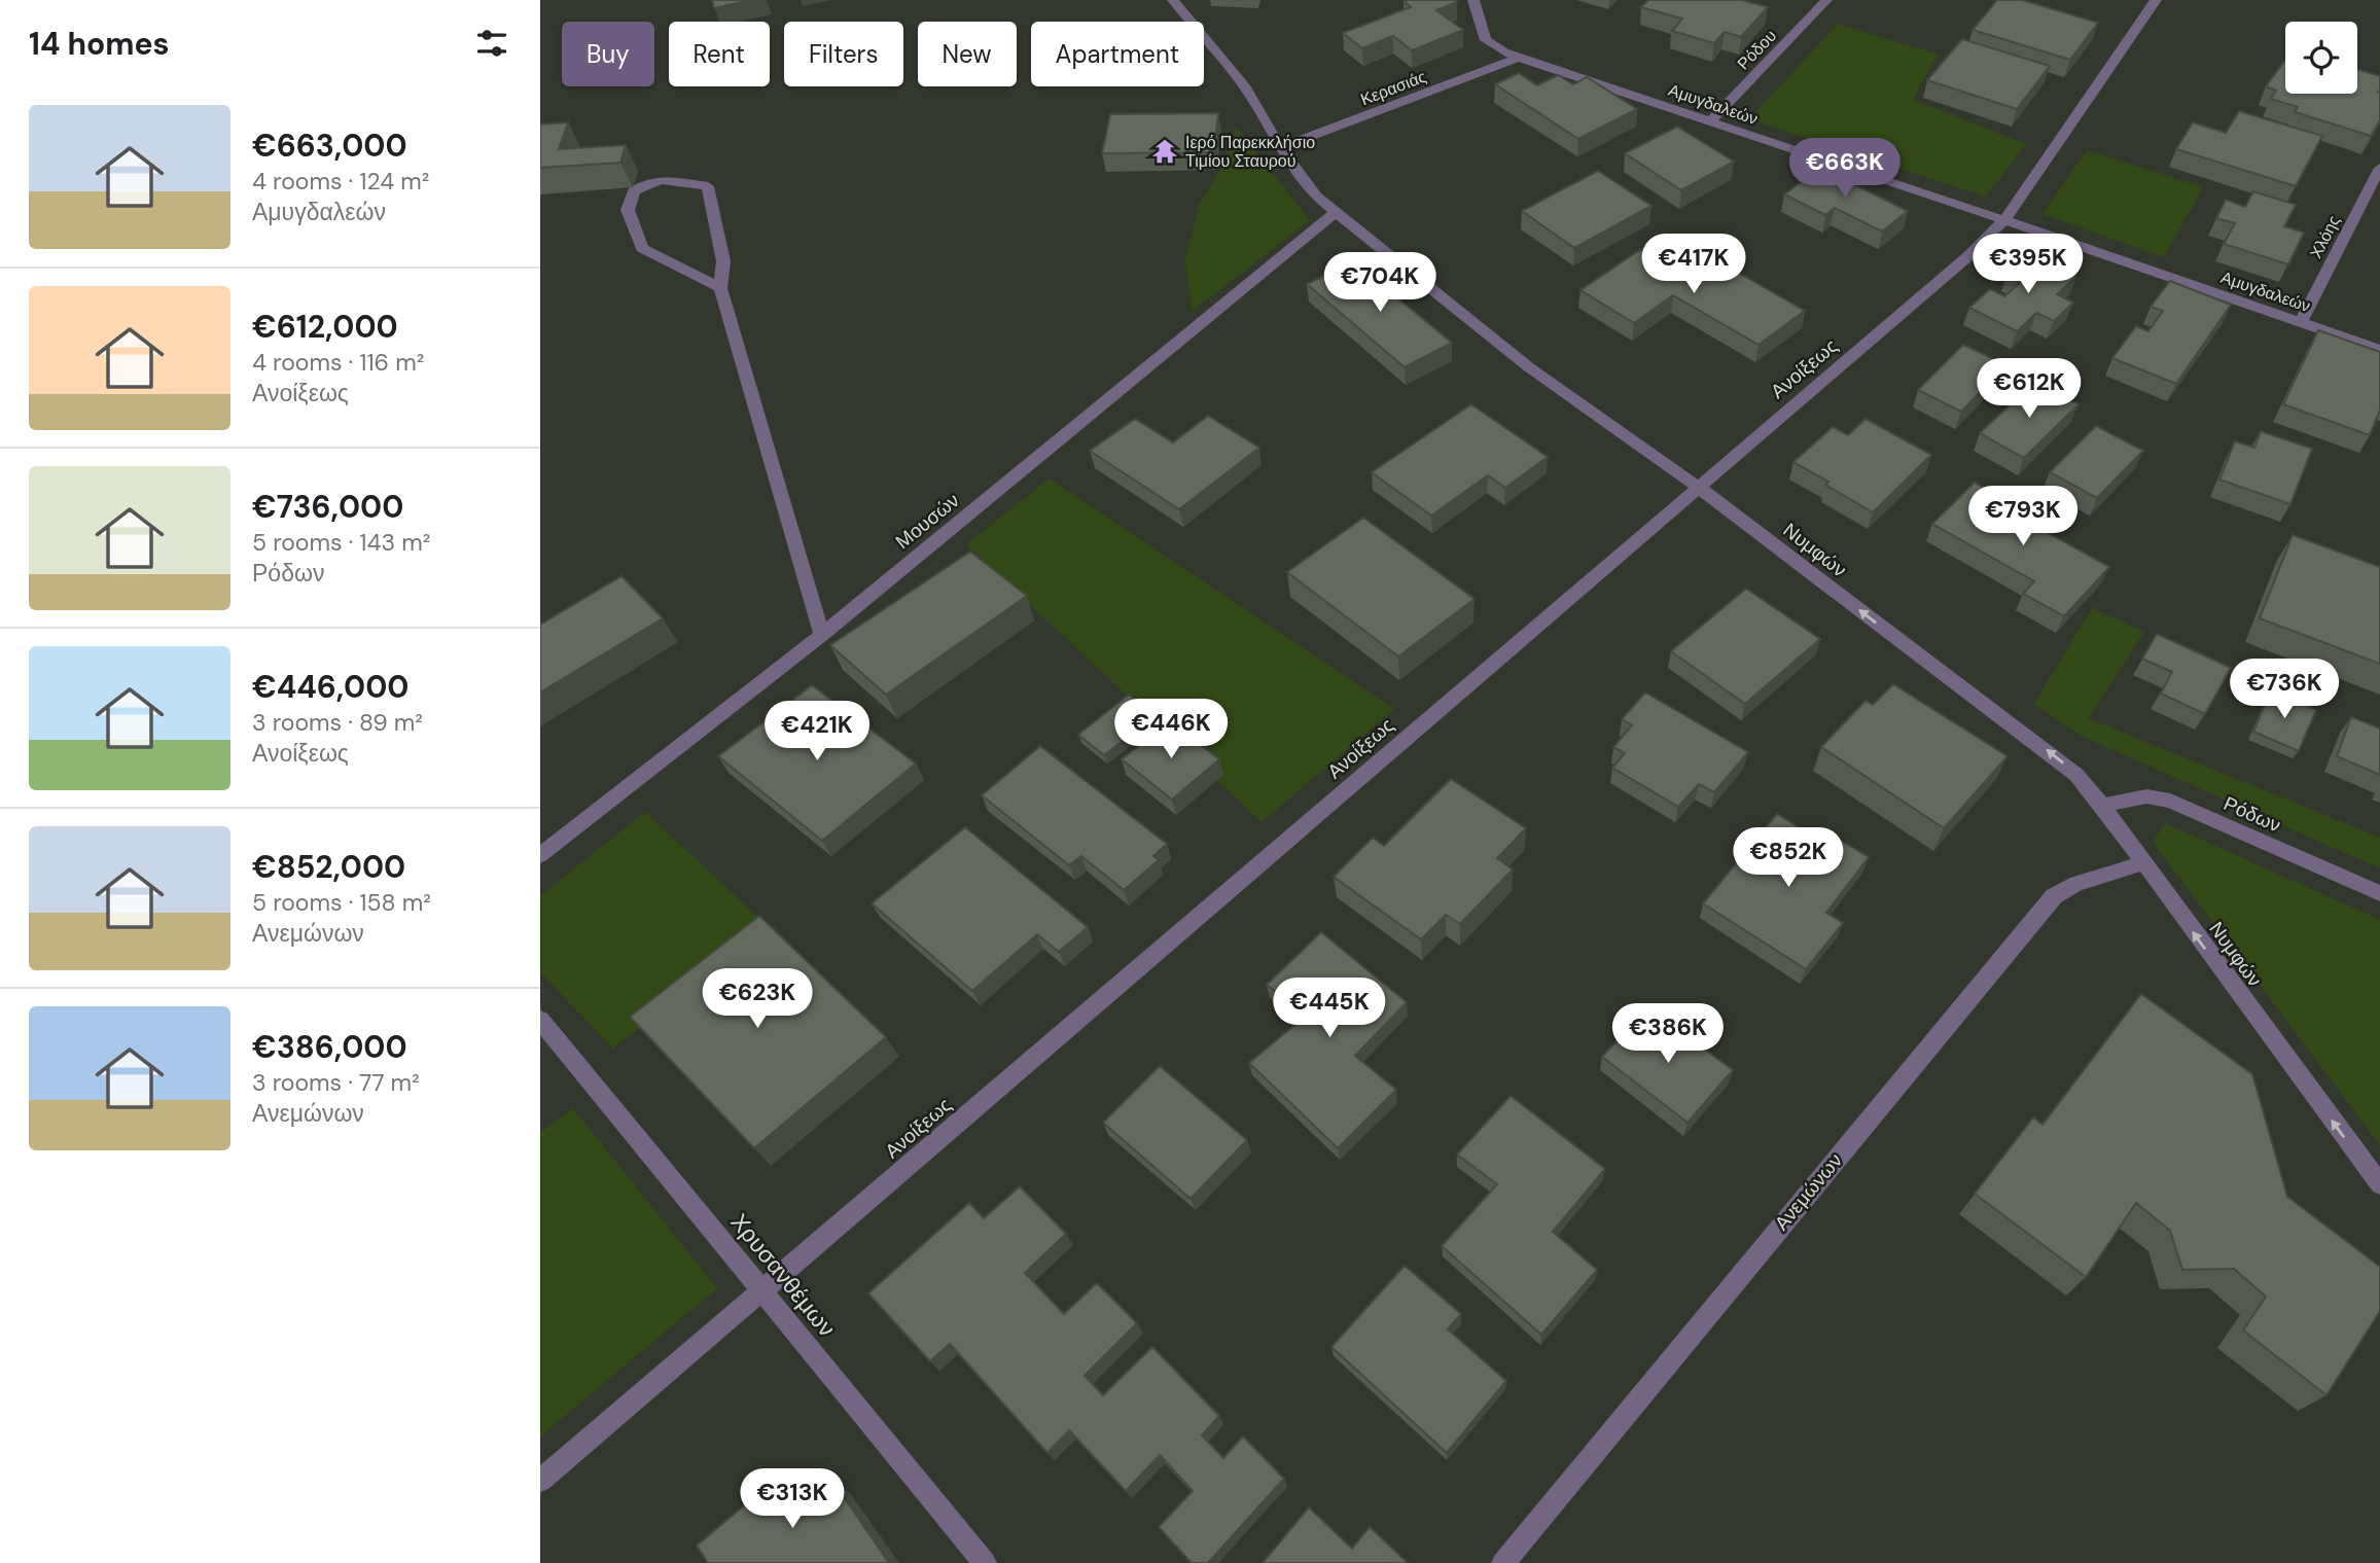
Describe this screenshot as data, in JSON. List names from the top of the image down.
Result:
{
  "streets": {
    "street": [
      "Ρόδου",
      "Κερασιάς",
      "Αμυγδαλεών",
      "Χλόης",
      "Ανοίξεως",
      "Μουσών",
      "Νυμφών",
      "Ρόδων",
      "Ανεμώνων",
      "Χρυσανθέμων"
    ]
  },
  "crossings": [
    ["Ρόδου", "Αμυγδαλεών"],
    ["Κερασιάς", "Αμυγδαλεών"],
    ["Κερασιάς", "Νυμφών"],
    ["Αμυγδαλεών", "Χλόης"],
    ["Αμυγδαλεών", "Ανοίξεως"],
    ["Ανοίξεως", "Νυμφών"],
    ["Ανοίξεως", "Χρυσανθέμων"],
    ["Μουσών", "Νυμφών"],
    ["Νυμφών", "Ρόδων"],
    ["Νυμφών", "Ανεμώνων"]
  ],
  "one_way": ["Νυμφών"],
  "places": {
    "temple": ["Ιερό Παρεκκλήσιο Τιμίου Σταυρού"]
  },
  "page": {
    "heading": "14 homes",
    "chip": [
      "Buy",
      "Rent",
      "Filters",
      "New",
      "Apartment"
    ],
    "list": [
      {
        "name": "€663,000",
        "note": "4 rooms · 124 m² · Αμυγδαλεών"
      },
      {
        "name": "€612,000",
        "note": "4 rooms · 116 m² · Ανοίξεως"
      },
      {
        "name": "€736,000",
        "note": "5 rooms · 143 m² · Ρόδων"
      },
      {
        "name": "€446,000",
        "note": "3 rooms · 89 m² · Ανοίξεως"
      },
      {
        "name": "€852,000",
        "note": "5 rooms · 158 m² · Ανεμώνων"
      },
      {
        "name": "€386,000",
        "note": "3 rooms · 77 m² · Ανεμώνων"
      }
    ],
    "price": [
      "€663K",
      "€417K",
      "€395K",
      "€704K",
      "€612K",
      "€793K",
      "€736K",
      "€446K",
      "€421K",
      "€852K",
      "€623K",
      "€445K",
      "€386K",
      "€313K"
    ]
  }
}
